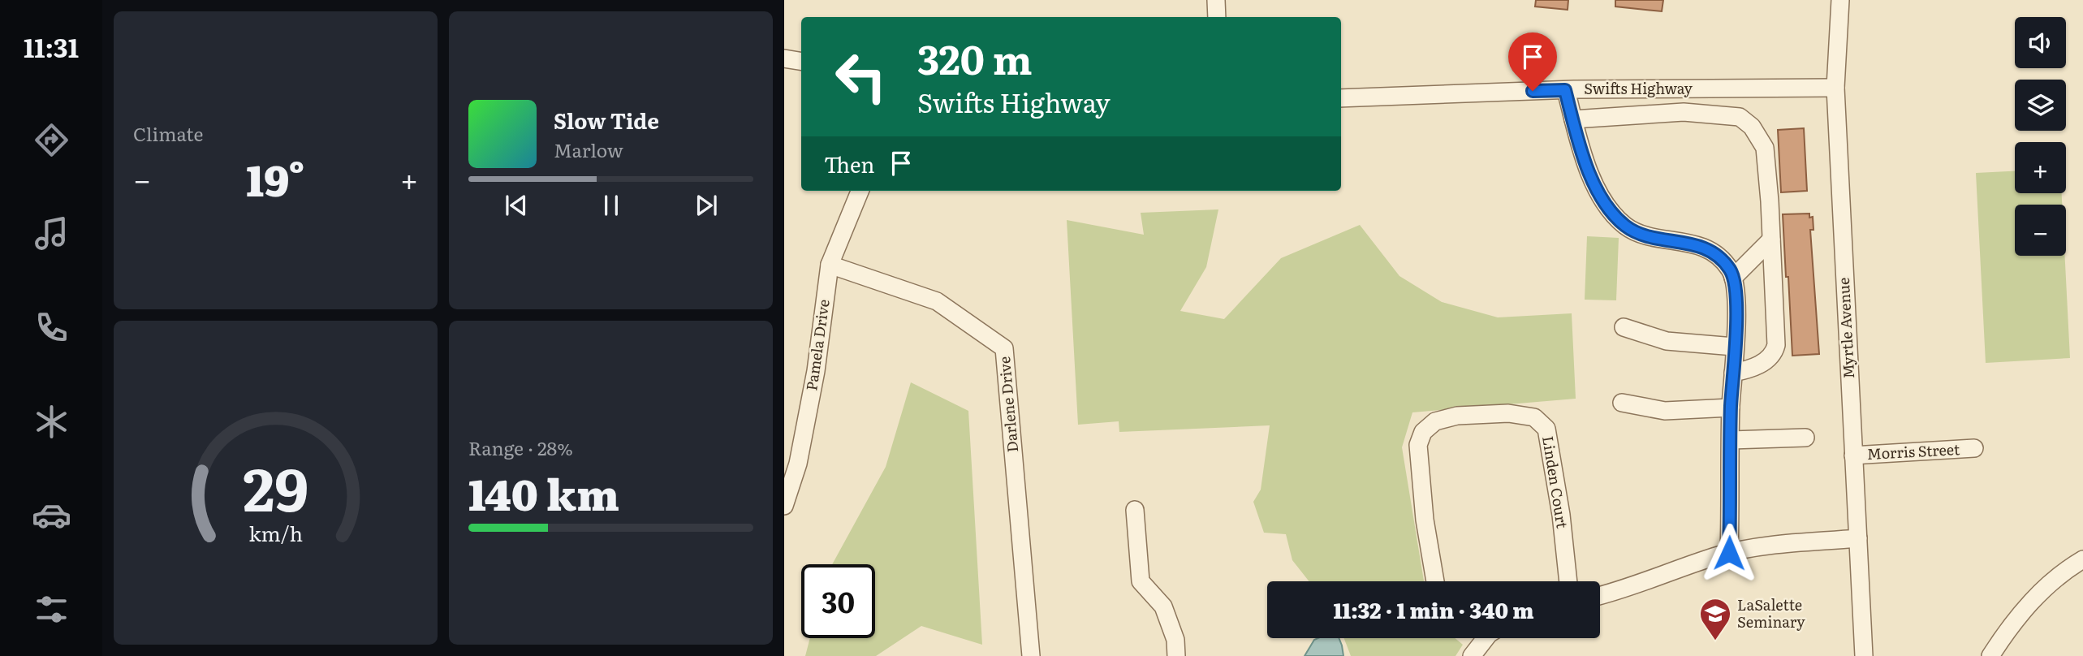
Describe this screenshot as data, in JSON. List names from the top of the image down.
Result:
{
  "streets": {
    "street": [
      "Swifts Highway",
      "Myrtle Avenue",
      "Pamela Drive",
      "Darlene Drive",
      "Morris Street",
      "Linden Court"
    ]
  },
  "crossings": [
    ["Swifts Highway", "Myrtle Avenue"],
    ["Myrtle Avenue", "Morris Street"],
    ["Pamela Drive", "Darlene Drive"]
  ],
  "places": {
    "school or university": ["LaSalette Seminary"]
  },
  "page": {
    "tabs": "11:31",
    "tile": [
      "Climate",
      ["Range · 28%", "140 km"]
    ],
    "map_buttons": ["+", "−"],
    "turn": ["320 m", "Swifts Highway"],
    "song": ["Slow Tide", "Marlow"],
    "then": "Then",
    "heat": ["−", "19°", "+"],
    "limit": "30",
    "trip": "11:32 · 1 min · 340 m",
    "gauge": ["29", "km/h"]
  }
}
